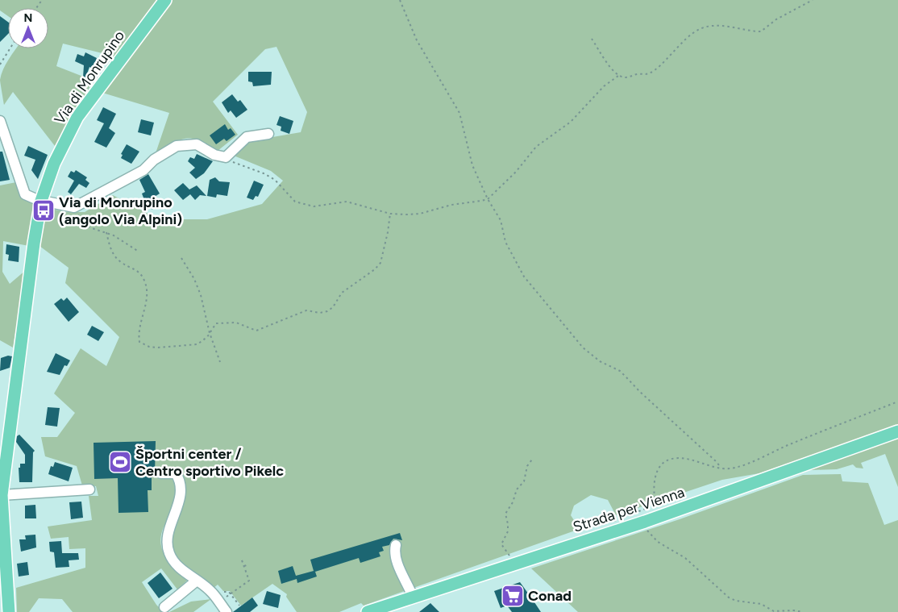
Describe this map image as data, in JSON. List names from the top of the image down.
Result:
{
  "streets": {
    "main road": ["Via di Monrupino", "Strada per Vienna"]
  },
  "places": {
    "bus stop": ["Via di Monrupino (angolo Via Alpini)"],
    "sports": ["Športni center / Centro sportivo Pikelc"],
    "supermarket": ["Conad"]
  },
  "north": "top"
}
